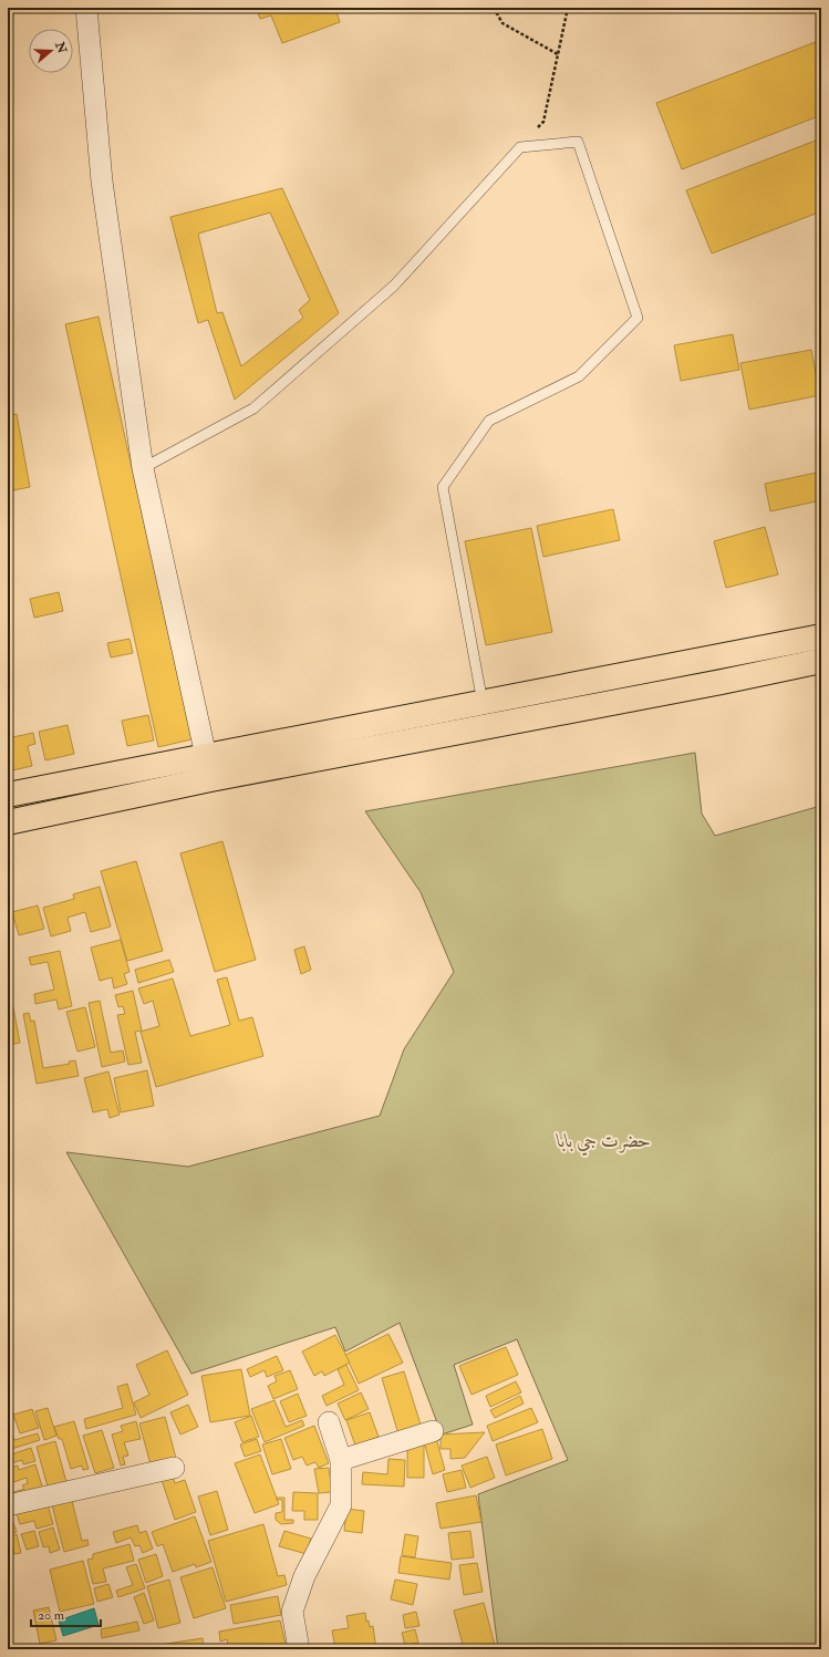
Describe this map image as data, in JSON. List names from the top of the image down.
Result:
{
  "parks": ["حضرت جي بابا"],
  "scale_bar": "20 m",
  "north": "right"
}
